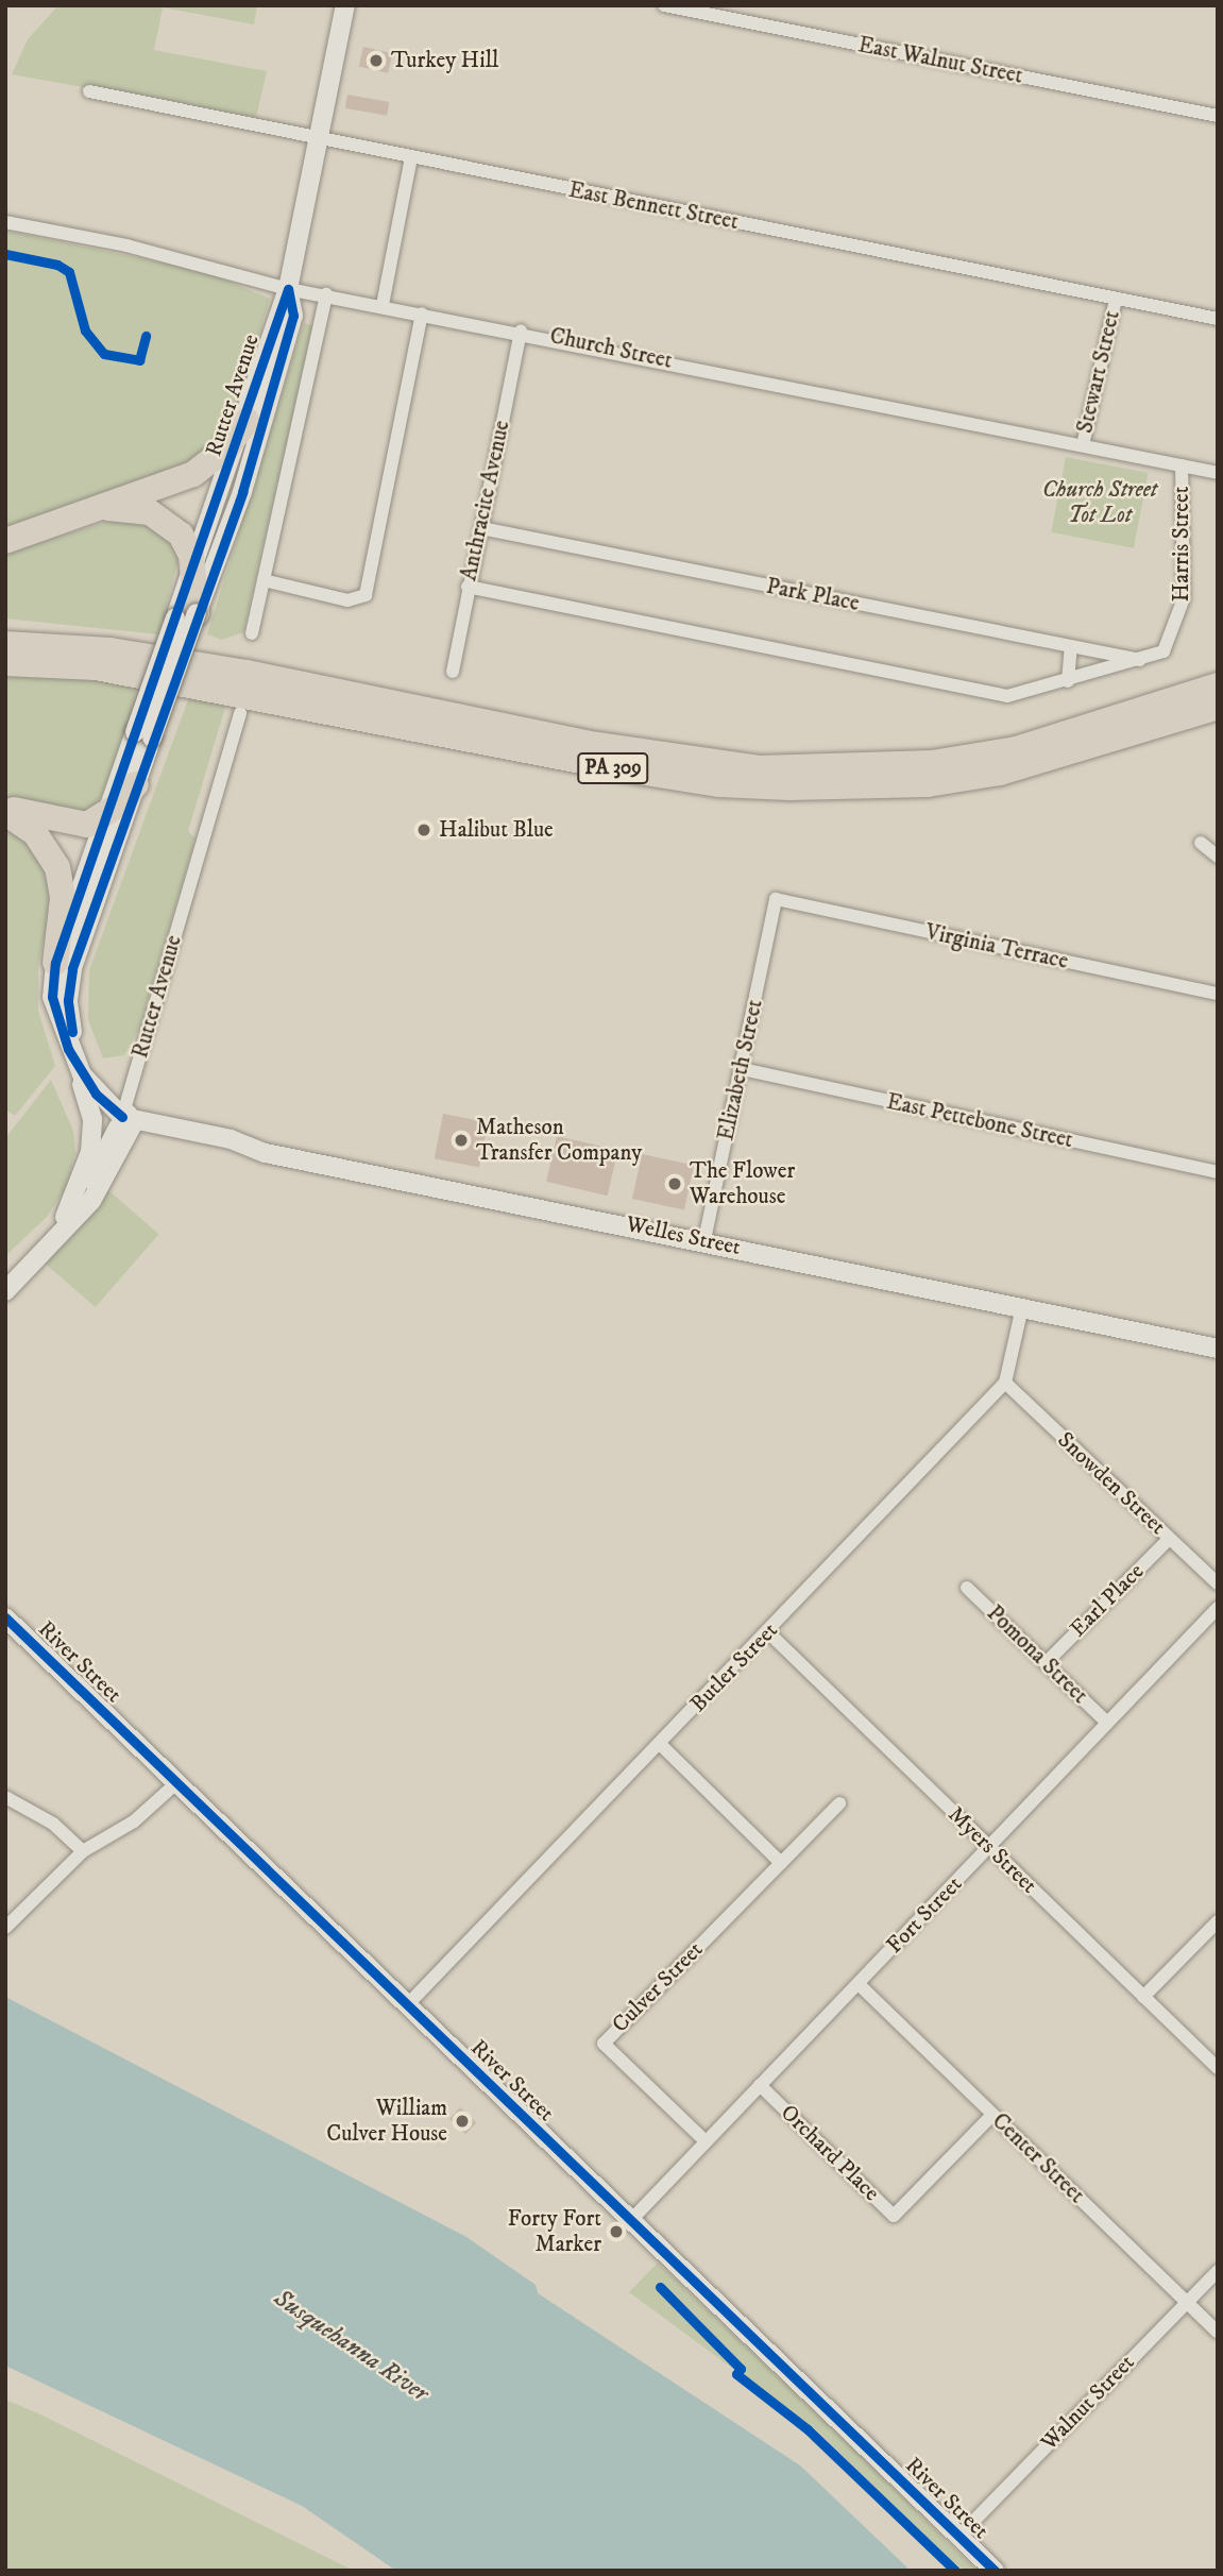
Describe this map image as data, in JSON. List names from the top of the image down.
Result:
{
  "streets": {
    "highway": ["PA 309"],
    "main road": ["Rutter Avenue", "Welles Street", "River Street"],
    "street": [
      "East Walnut Street",
      "East Bennett Street",
      "Church Street",
      "Stewart Street",
      "Anthracite Avenue",
      "Harris Street",
      "Park Place",
      "Virginia Terrace",
      "Elizabeth Street",
      "East Pettebone Street",
      "Snowden Street",
      "Earl Place",
      "Pomona Street",
      "Butler Street",
      "Myers Street",
      "Fort Street",
      "Culver Street",
      "Orchard Place",
      "Center Street",
      "Walnut Street"
    ]
  },
  "crossings": [
    ["East Bennett Street", "Stewart Street"],
    ["East Bennett Street", "Rutter Avenue"],
    ["Church Street", "Stewart Street"],
    ["Church Street", "Rutter Avenue"],
    ["Church Street", "Anthracite Avenue"],
    ["Church Street", "Harris Street"],
    ["Rutter Avenue", "Welles Street"],
    ["Anthracite Avenue", "Harris Street"],
    ["Anthracite Avenue", "Park Place"],
    ["Harris Street", "Park Place"],
    ["Virginia Terrace", "Elizabeth Street"],
    ["Elizabeth Street", "East Pettebone Street"],
    ["Elizabeth Street", "Welles Street"],
    ["Snowden Street", "Earl Place"],
    ["Snowden Street", "Butler Street"],
    ["Earl Place", "Pomona Street"],
    ["Pomona Street", "Fort Street"],
    ["River Street", "Butler Street"],
    ["River Street", "Fort Street"],
    ["River Street", "Walnut Street"],
    ["Butler Street", "Myers Street"],
    ["Myers Street", "Fort Street"],
    ["Fort Street", "Culver Street"],
    ["Fort Street", "Orchard Place"],
    ["Fort Street", "Center Street"],
    ["Orchard Place", "Center Street"],
    ["Center Street", "Walnut Street"]
  ],
  "water": ["Susquehanna River"],
  "parks": ["Church Street Tot Lot"],
  "places": [
    "Turkey Hill",
    "Halibut Blue",
    "Matheson Transfer Company",
    "The Flower Warehouse",
    "William Culver House",
    "Forty Fort Marker"
  ]
}
